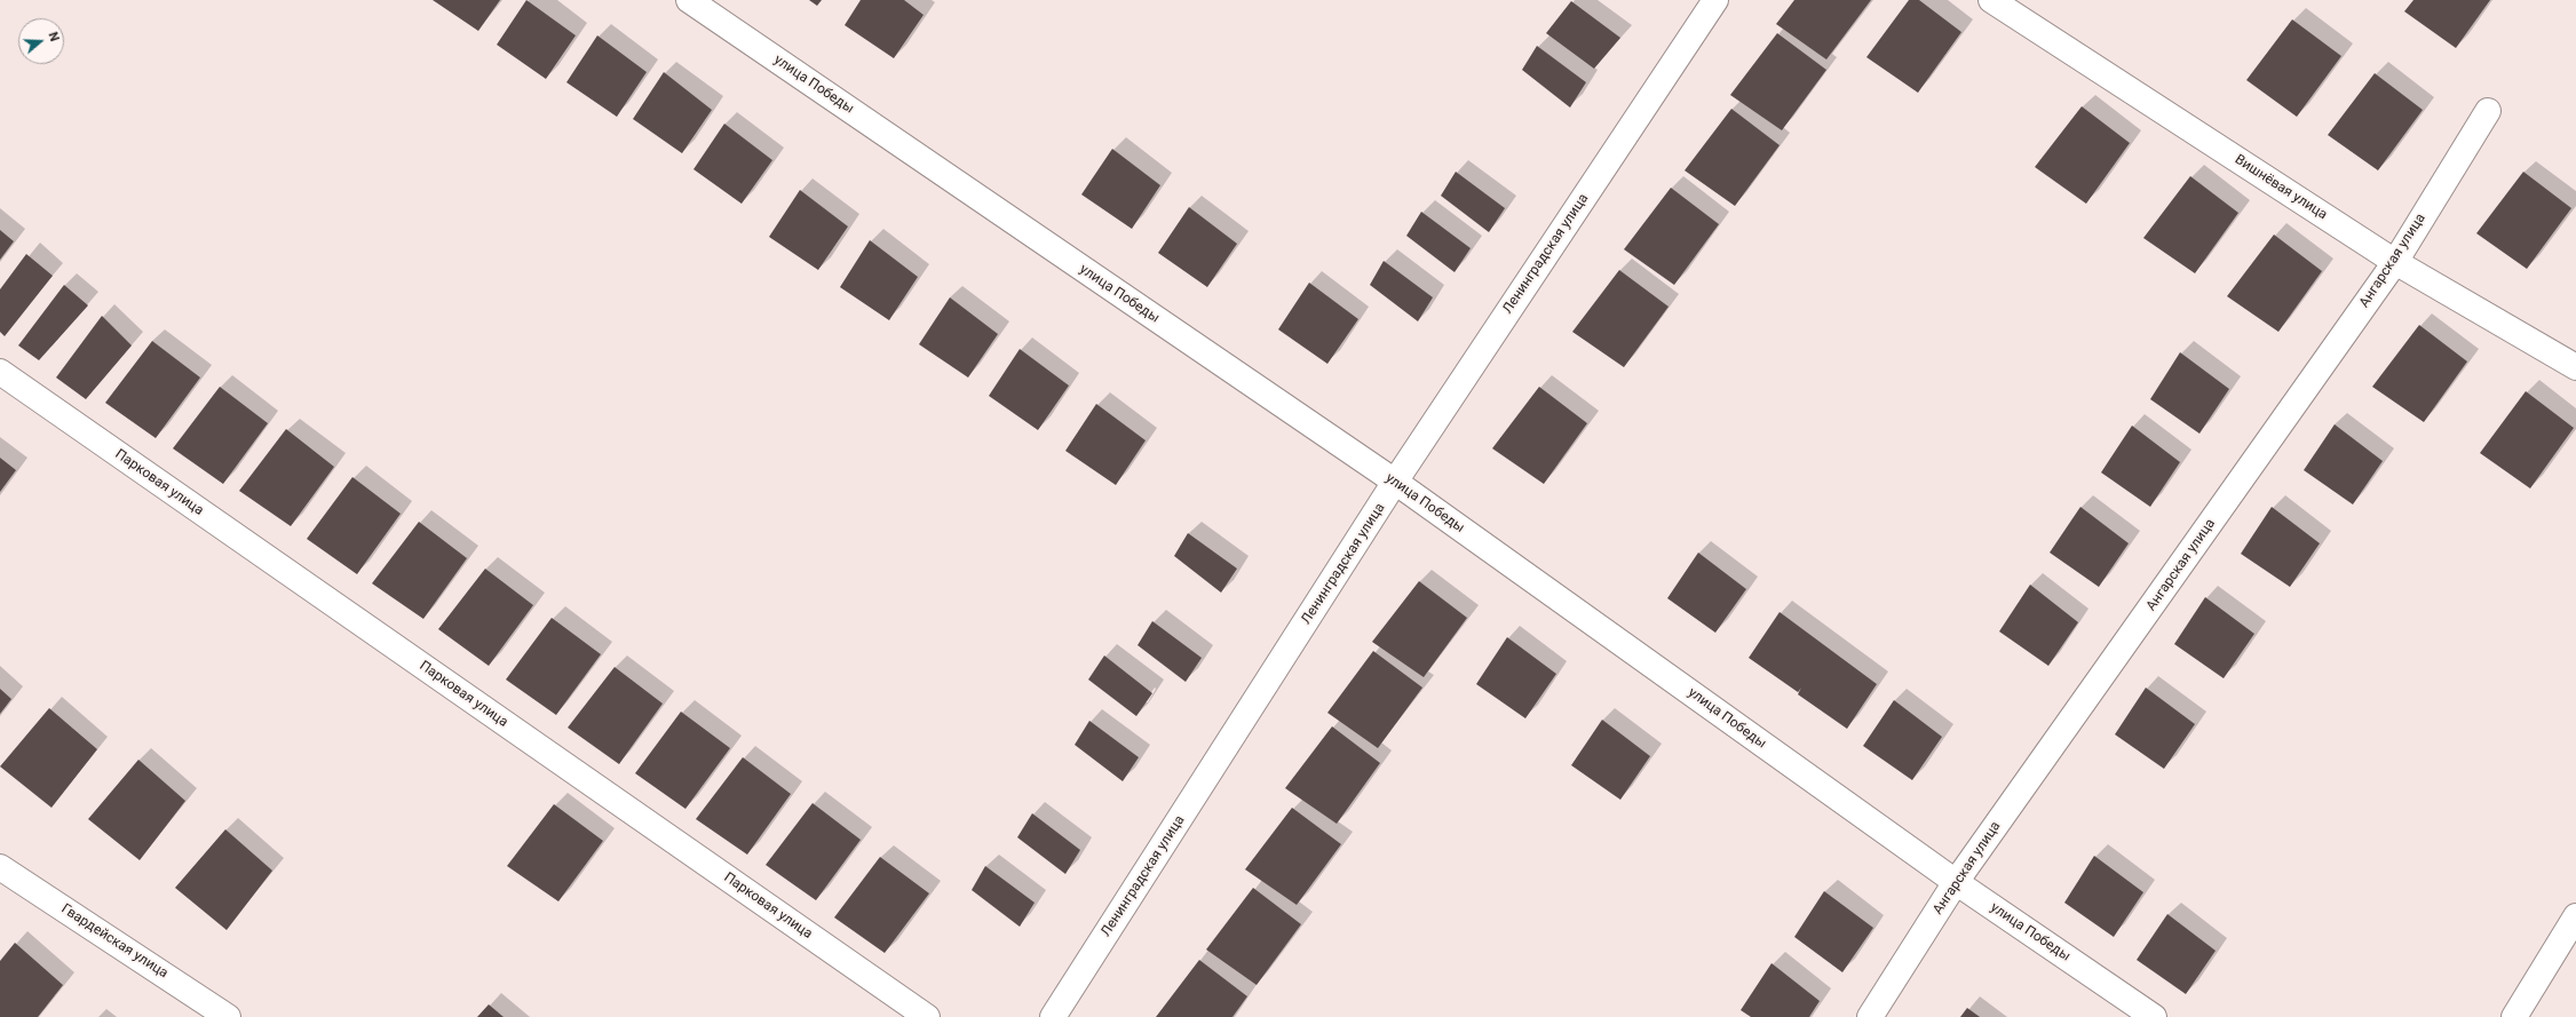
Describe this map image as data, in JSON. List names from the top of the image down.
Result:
{
  "streets": {
    "street": [
      "улица Победы",
      "Вишнёвая улица",
      "Ленинградская улица",
      "Ангарская улица",
      "Парковая улица",
      "Гвардейская улица"
    ]
  },
  "crossings": [
    ["улица Победы", "Ленинградская улица"],
    ["улица Победы", "Ангарская улица"],
    ["Вишнёвая улица", "Ангарская улица"]
  ],
  "north": "right"
}
